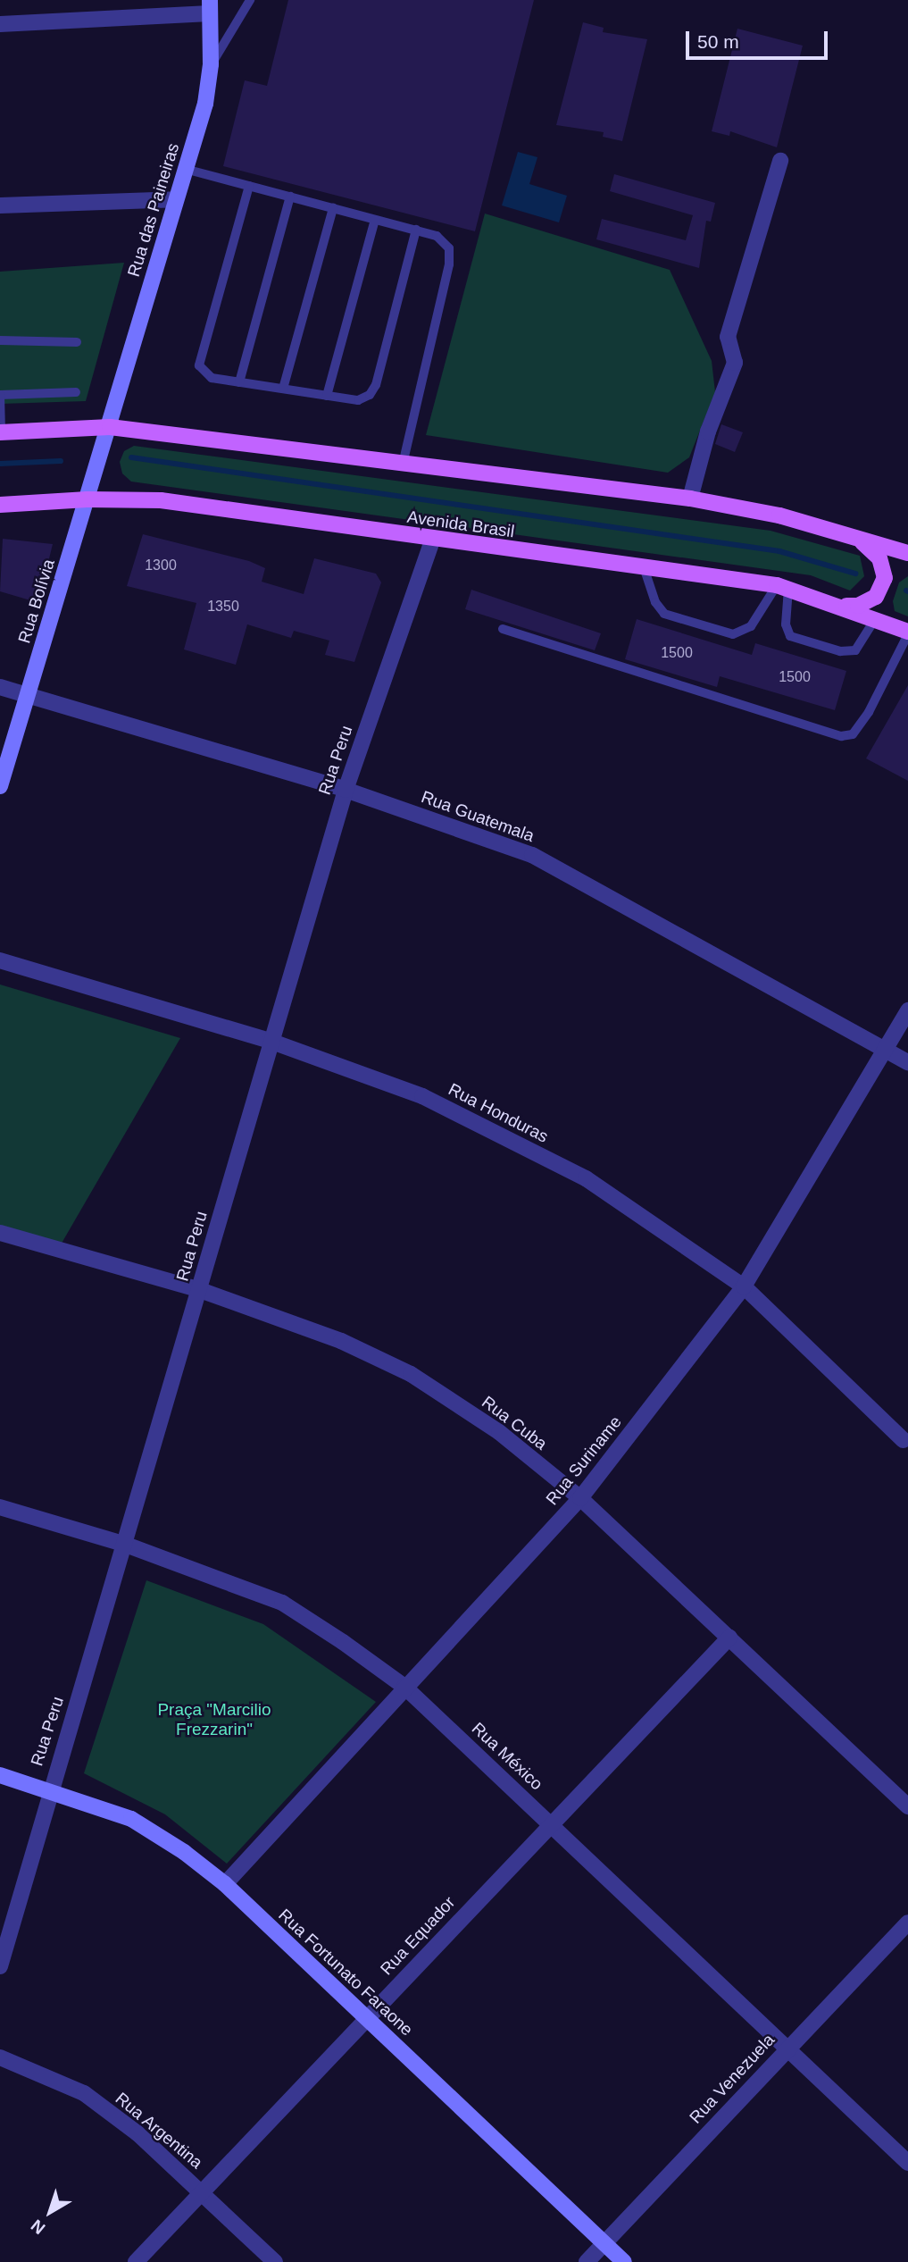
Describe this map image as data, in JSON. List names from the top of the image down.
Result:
{
  "streets": {
    "main road": [
      "Rua das Paineiras",
      "Avenida Brasil",
      "Rua Bolívia",
      "Rua Fortunato Faraone"
    ],
    "street": [
      "Rua Peru",
      "Rua Guatemala",
      "Rua Honduras",
      "Rua Cuba",
      "Rua Suriname",
      "Rua México",
      "Rua Equador",
      "Rua Venezuela",
      "Rua Argentina"
    ]
  },
  "crossings": [
    ["Rua das Paineiras", "Rua Bolívia"],
    ["Avenida Brasil", "Rua Bolívia"],
    ["Avenida Brasil", "Rua Peru"],
    ["Rua Bolívia", "Rua Guatemala"],
    ["Rua Peru", "Rua Guatemala"],
    ["Rua Peru", "Rua Honduras"],
    ["Rua Peru", "Rua Cuba"],
    ["Rua Peru", "Rua México"],
    ["Rua Peru", "Rua Fortunato Faraone"],
    ["Rua Guatemala", "Rua Suriname"],
    ["Rua Honduras", "Rua Suriname"],
    ["Rua Cuba", "Rua Suriname"],
    ["Rua Cuba", "Rua Equador"],
    ["Rua Suriname", "Rua México"],
    ["Rua Suriname", "Rua Fortunato Faraone"],
    ["Rua México", "Rua Equador"],
    ["Rua México", "Rua Venezuela"],
    ["Rua Equador", "Rua Fortunato Faraone"],
    ["Rua Equador", "Rua Argentina"],
    ["Rua Fortunato Faraone", "Rua Venezuela"]
  ],
  "parks": ["Praça \"Marcilio Frezzarin\""],
  "house_numbers": [
    "1300",
    "1350",
    "1500",
    "1500"
  ],
  "scale_bar": "50 m",
  "north": "bottom left"
}
